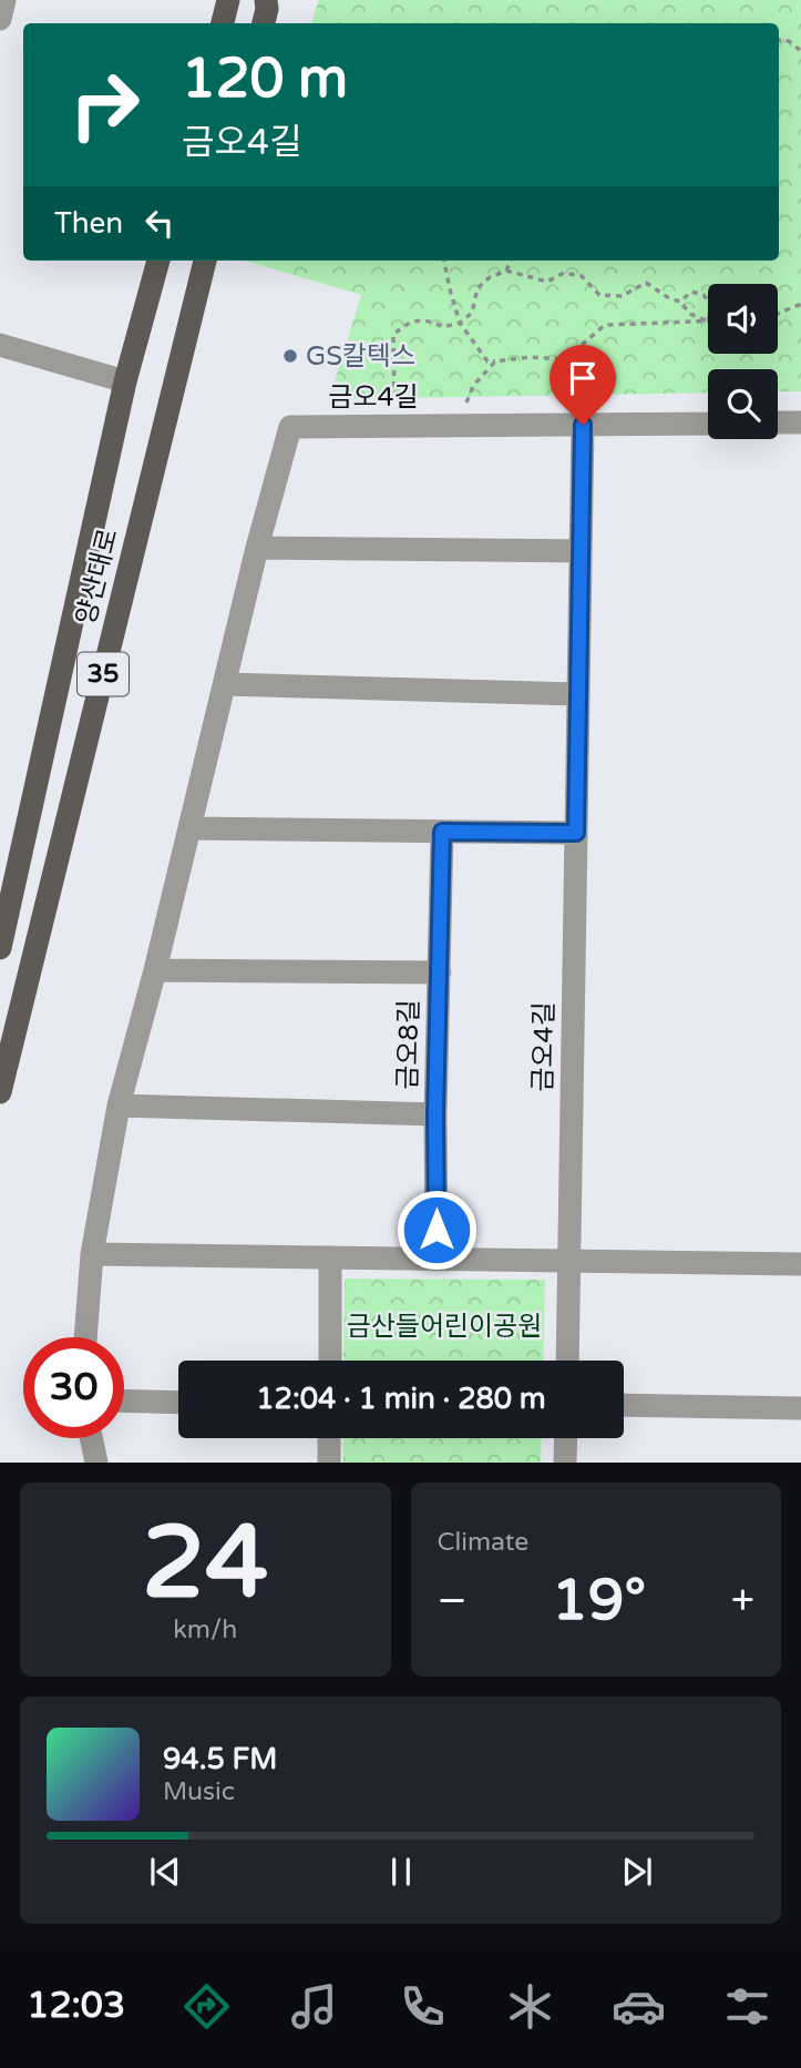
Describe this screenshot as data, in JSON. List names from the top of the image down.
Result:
{
  "streets": {
    "main road": ["양산대로", "35"],
    "street": ["금오4길", "금오8길"]
  },
  "parks": ["금산들어린이공원"],
  "places": ["GS칼텍스"],
  "page": {
    "turn": ["120 m", "금오4길"],
    "then": "Then",
    "limit": "30",
    "trip": "12:04 · 1 min · 280 m",
    "tile": [
      ["24", "km/h"],
      "Climate"
    ],
    "heat": ["−", "19°", "+"],
    "song": ["94.5 FM", "Music"],
    "tabs": "12:03"
  }
}
